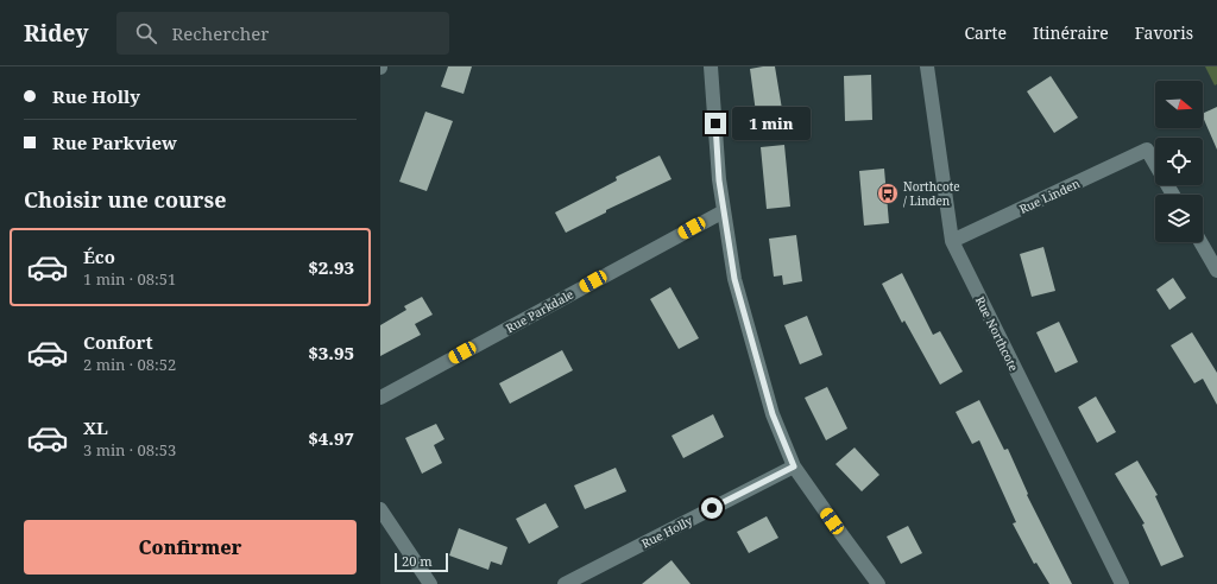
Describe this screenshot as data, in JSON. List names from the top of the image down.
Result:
{
  "streets": {
    "street": [
      "Rue Linden",
      "Rue Parkdale",
      "Rue Northcote",
      "Rue Holly"
    ]
  },
  "crossings": [
    ["Rue Linden", "Rue Northcote"]
  ],
  "places": {
    "bus stop": ["Northcote / Linden"]
  },
  "scale_bar": "20 m",
  "north": "right",
  "page": {
    "header": "Ridey",
    "search": "Rechercher",
    "nav": ["Carte", "Itinéraire", "Favoris"],
    "banner": ["Rue Holly", "Rue Parkview"],
    "bubble": "1 min",
    "heading": "Choisir une course",
    "list": [
      {
        "name": "Éco",
        "note": "1 min · 08:51",
        "value": "$2.93"
      },
      {
        "name": "Confort",
        "note": "2 min · 08:52",
        "value": "$3.95"
      },
      {
        "name": "XL",
        "note": "3 min · 08:53",
        "value": "$4.97"
      }
    ],
    "buttons": "Confirmer",
    "scale": "20 m"
  }
}
